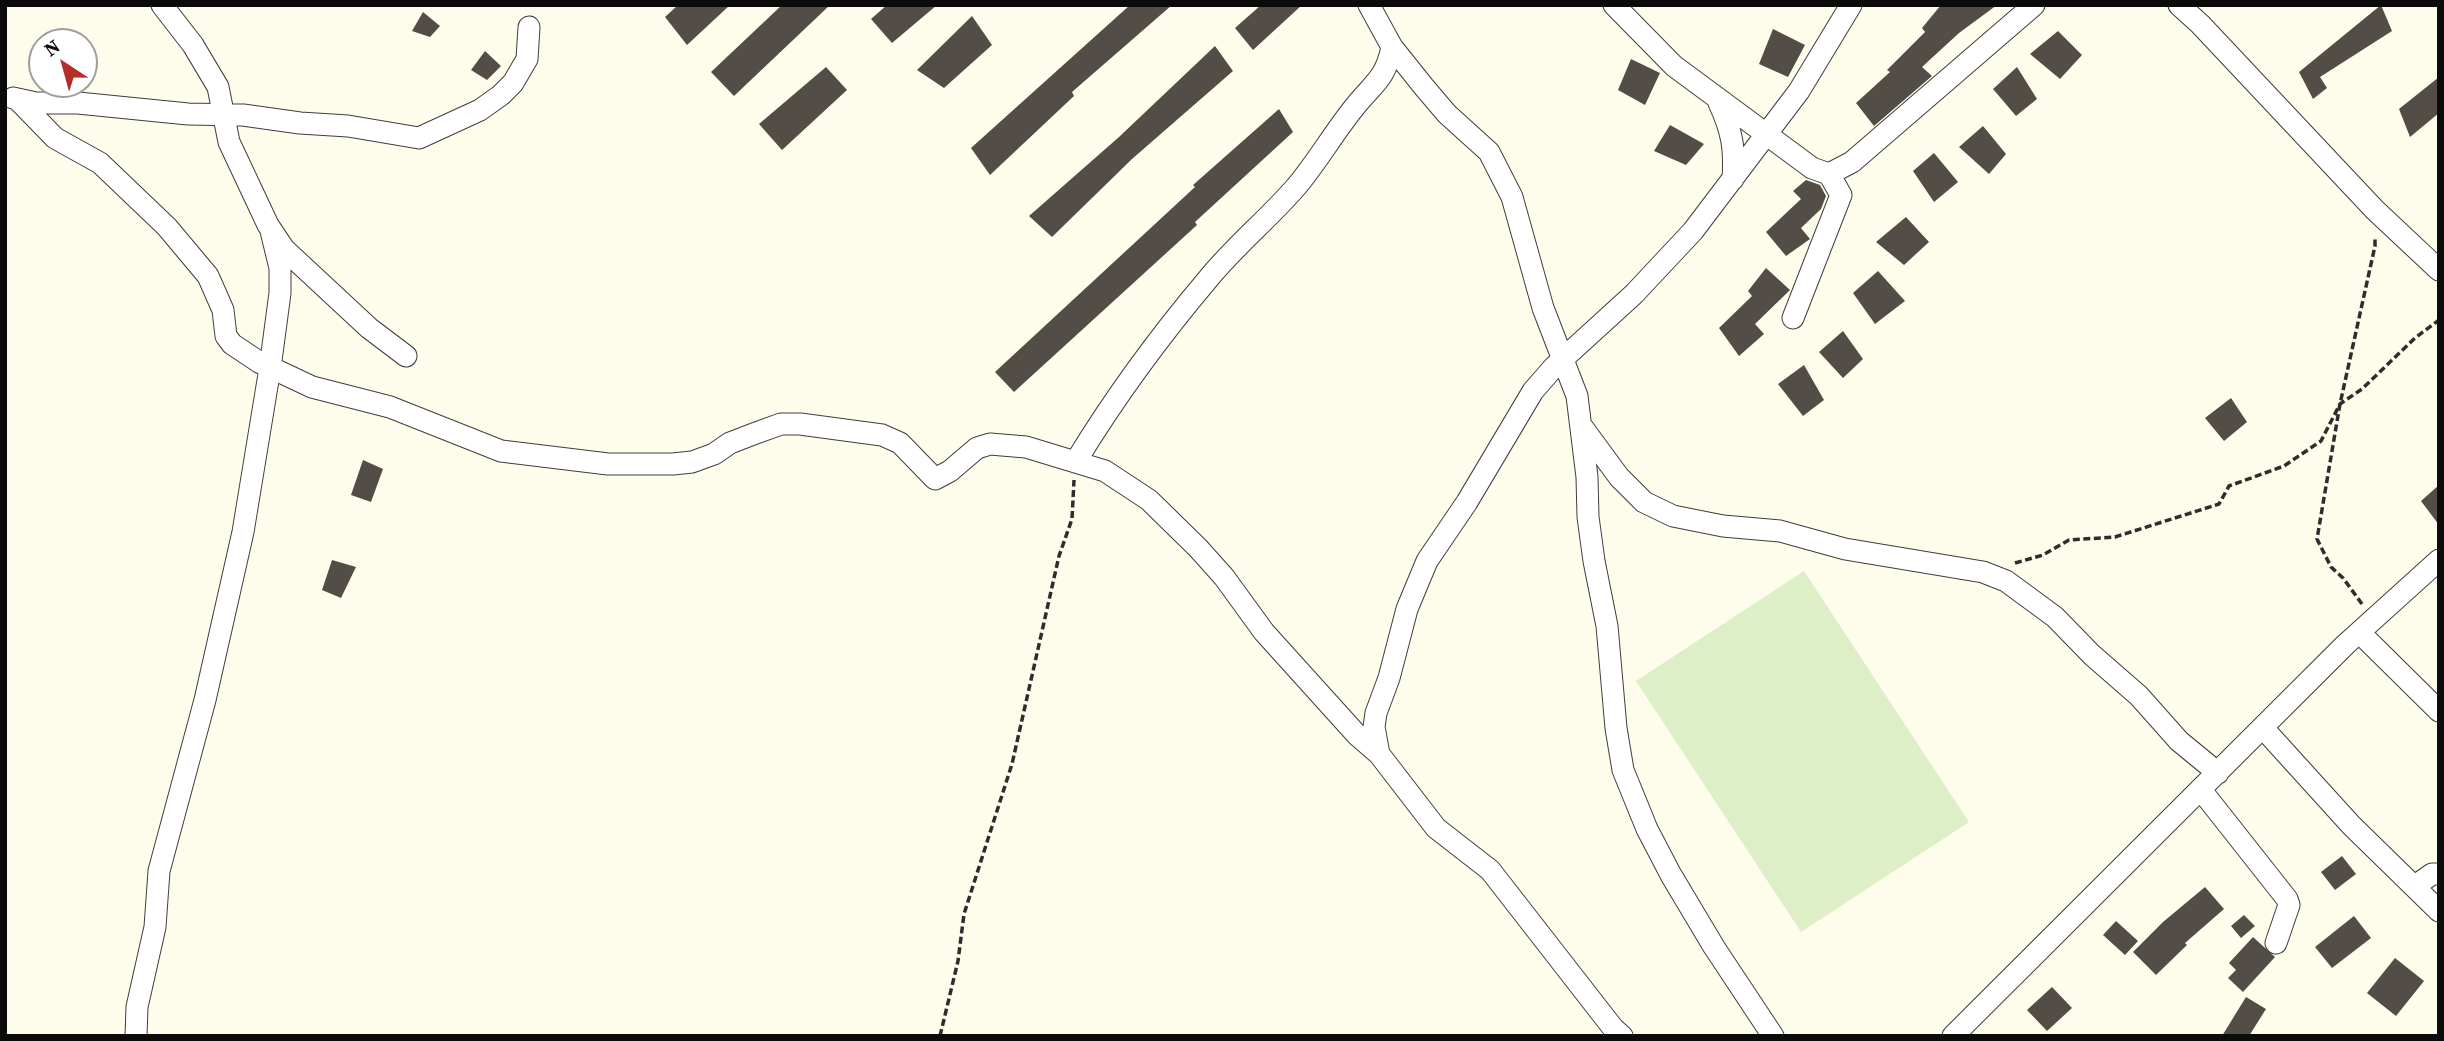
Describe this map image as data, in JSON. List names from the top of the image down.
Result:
{
  "north": "top left"
}
